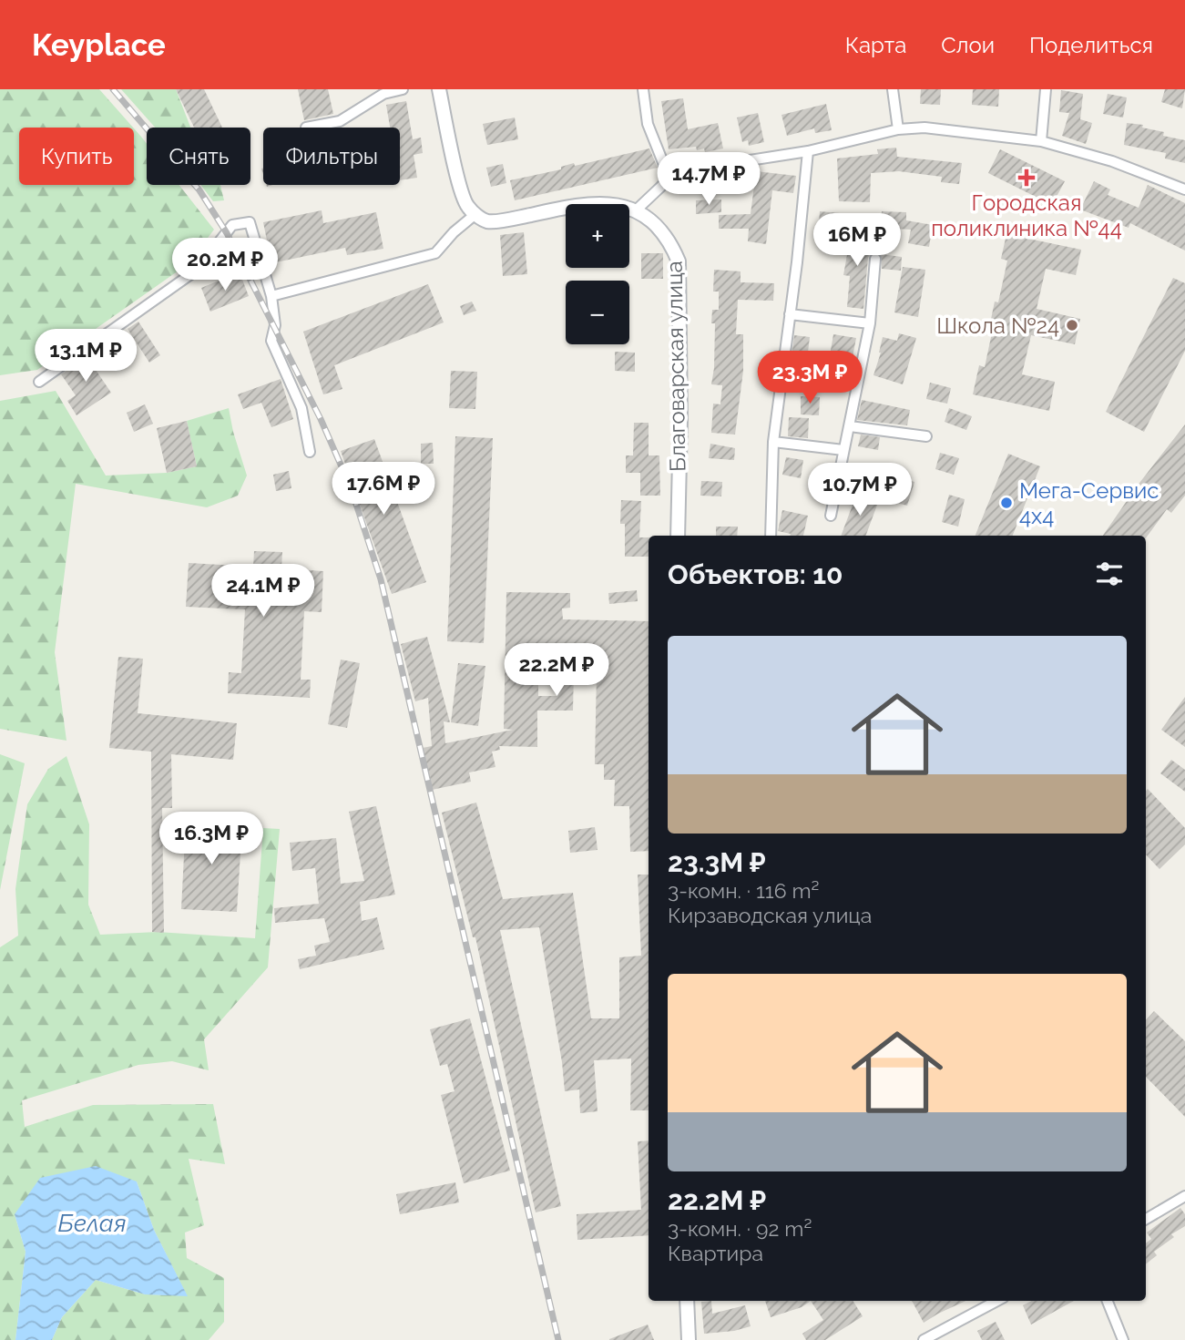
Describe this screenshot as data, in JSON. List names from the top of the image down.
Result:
{
  "streets": {
    "street": ["Благоварская улица"]
  },
  "water": ["Белая"],
  "places": {
    "health": ["Городская поликлиника №44"],
    "other": ["Школа №24", "Мега-Сервис 4х4"]
  },
  "page": {
    "header": "Keyplace",
    "nav": ["Карта", "Слои", "Поделиться"],
    "chip": ["Купить", "Снять", "Фильтры"],
    "price": [
      "14.7M ₽",
      "16M ₽",
      "20.2M ₽",
      "13.1M ₽",
      "23.3M ₽",
      "17.6M ₽",
      "10.7M ₽",
      "24.1M ₽",
      "22.2M ₽",
      "16.3M ₽"
    ],
    "map_buttons": ["+", "−"],
    "heading": "Объектов: 10",
    "list": [
      {
        "name": "23.3M ₽",
        "note": "3-комн. · 116 m² · Кирзаводская улица"
      },
      {
        "name": "22.2M ₽",
        "note": "3-комн. · 92 m² · Квартира"
      }
    ]
  }
}
